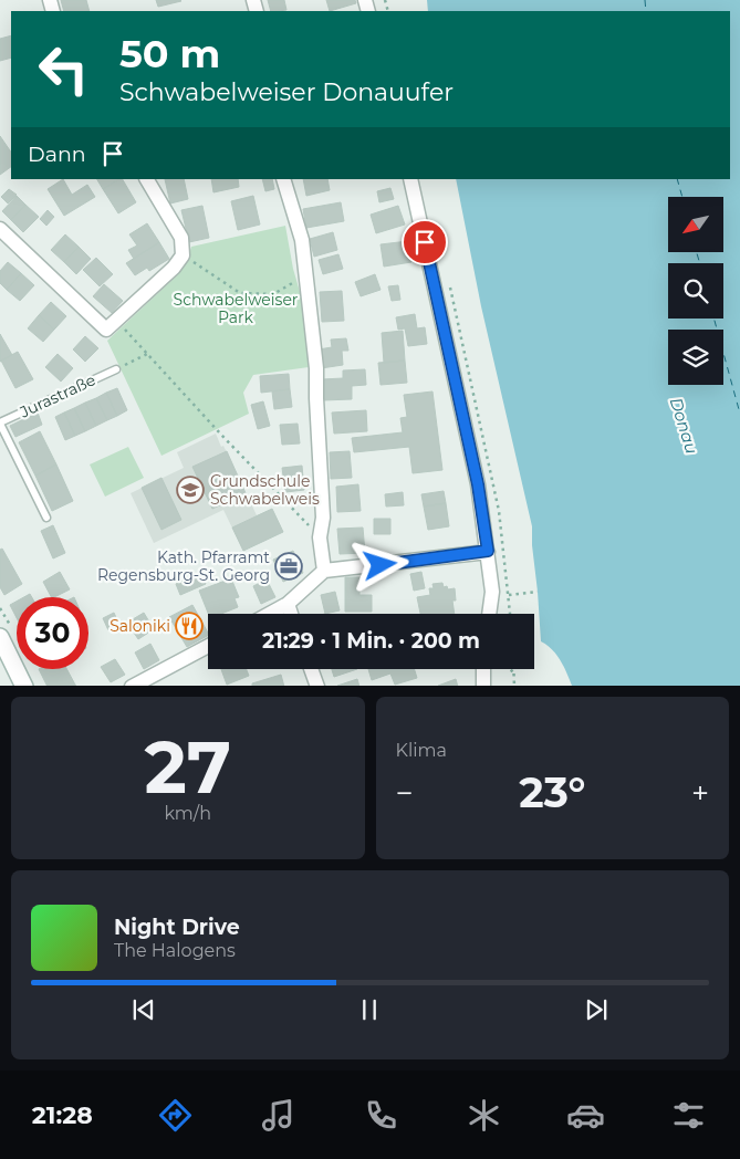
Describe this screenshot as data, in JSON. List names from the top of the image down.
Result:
{
  "streets": {
    "lane": ["Jurastraße"]
  },
  "water": ["Donau"],
  "parks": ["Schwabelweiser Park"],
  "places": {
    "school or university": ["Grundschule Schwabelweis"],
    "office": ["Kath. Pfarramt Regensburg-St. Georg"],
    "restaurant": ["Saloniki"]
  },
  "north": "bottom left",
  "page": {
    "turn": ["50 m", "Schwabelweiser Donauufer"],
    "then": "Dann",
    "limit": "30",
    "trip": "21:29 · 1 Min. · 200 m",
    "tile": [
      ["27", "km/h"],
      "Klima"
    ],
    "heat": ["−", "23°", "+"],
    "song": ["Night Drive", "The Halogens"],
    "tabs": "21:28"
  }
}
